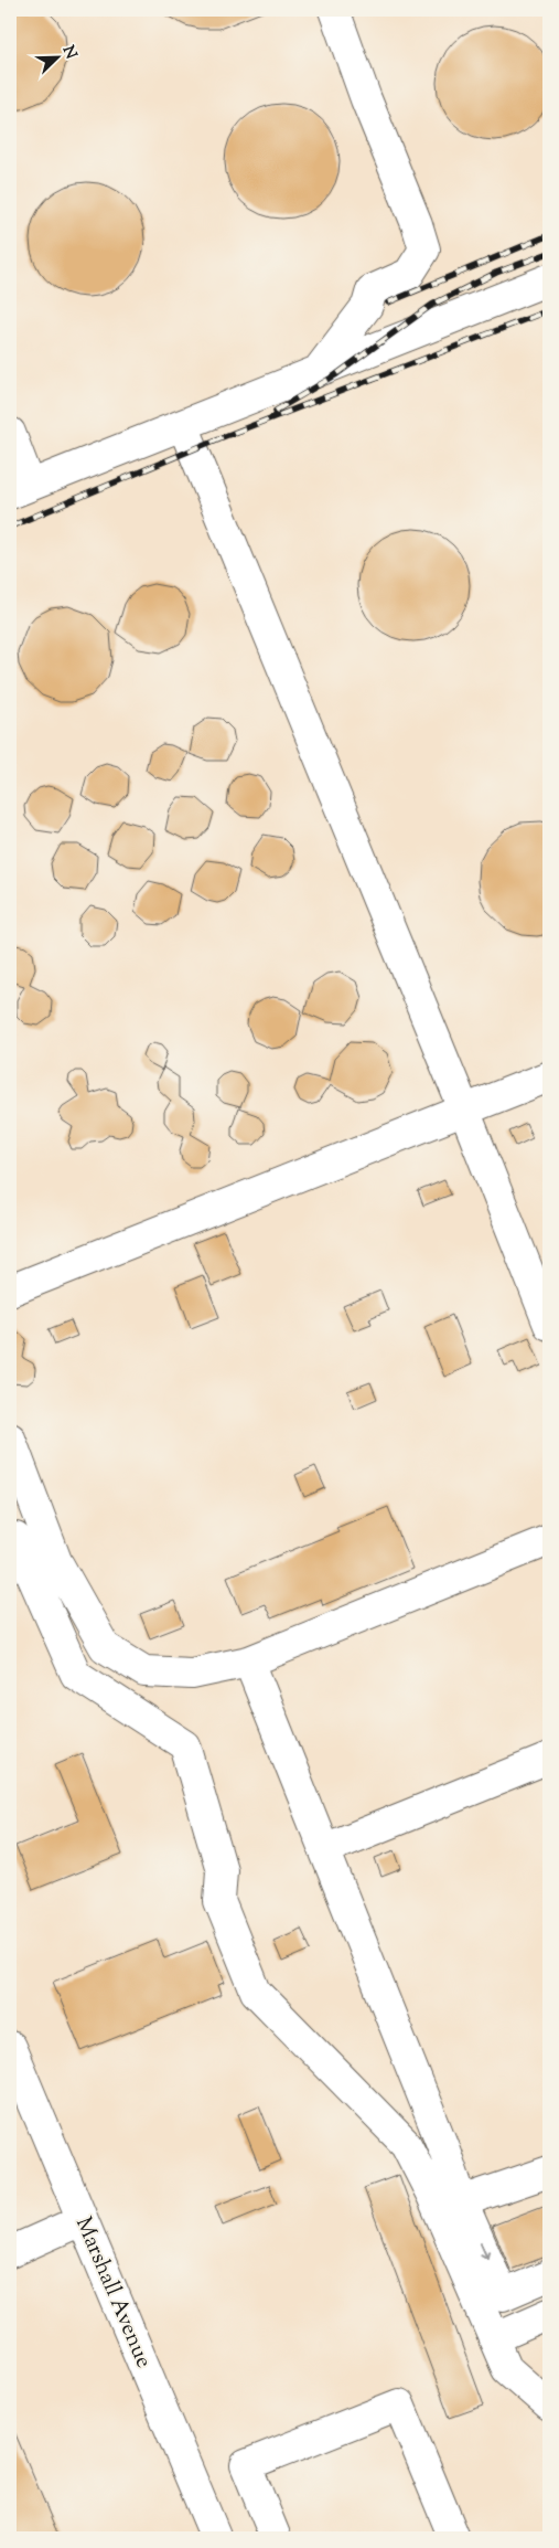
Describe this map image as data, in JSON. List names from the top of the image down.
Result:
{
  "streets": {
    "street": ["Marshall Avenue"]
  },
  "north": "top right"
}
